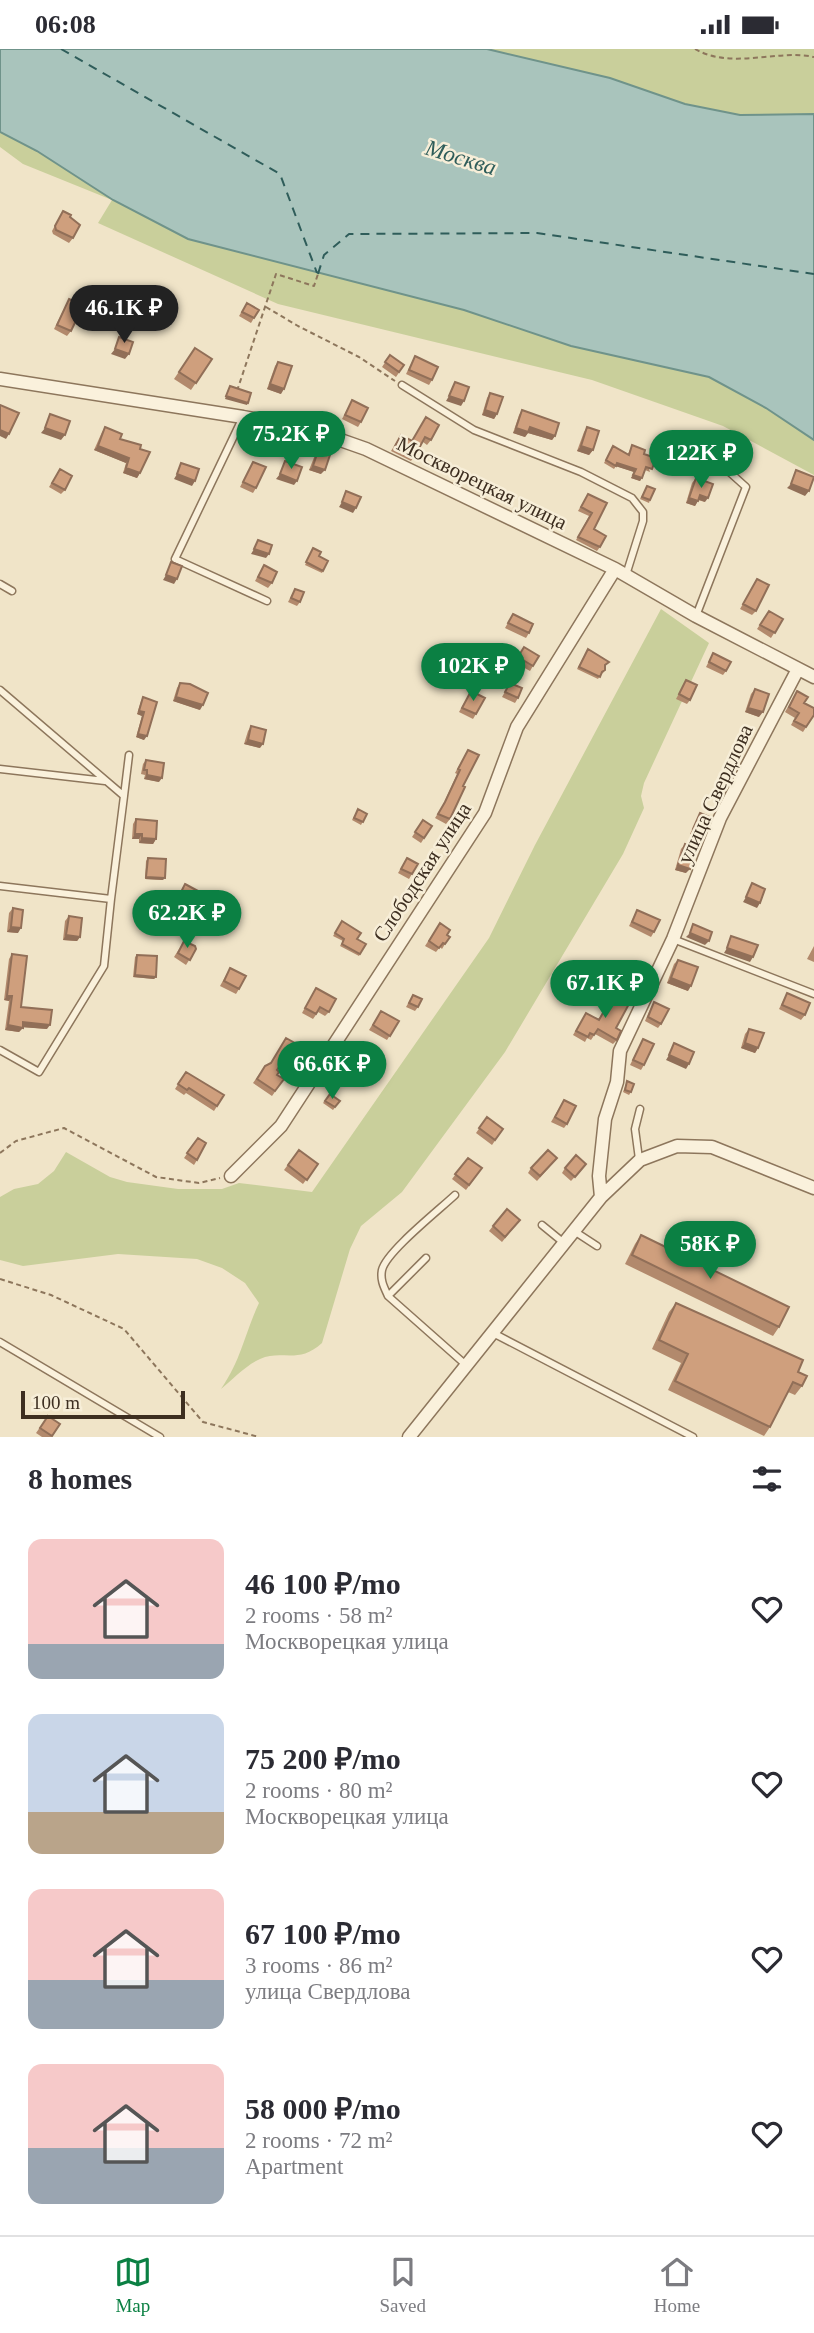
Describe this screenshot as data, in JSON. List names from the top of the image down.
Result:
{
  "streets": {
    "street": ["Москворецкая улица", "улица Свердлова", "Слободская улица"]
  },
  "crossings": [
    ["Москворецкая улица", "улица Свердлова"],
    ["Москворецкая улица", "Слободская улица"]
  ],
  "water": ["Москва"],
  "scale_bar": "100 m",
  "page": {
    "status": "06:08",
    "price": [
      "46.1K ₽",
      "75.2K ₽",
      "122K ₽",
      "102K ₽",
      "62.2K ₽",
      "67.1K ₽",
      "66.6K ₽",
      "58K ₽"
    ],
    "scale": "100 m",
    "heading": "8 homes",
    "list": [
      {
        "name": "46 100 ₽/mo",
        "note": "2 rooms · 58 m² · Москворецкая улица"
      },
      {
        "name": "75 200 ₽/mo",
        "note": "2 rooms · 80 m² · Москворецкая улица"
      },
      {
        "name": "67 100 ₽/mo",
        "note": "3 rooms · 86 m² · улица Свердлова"
      },
      {
        "name": "58 000 ₽/mo",
        "note": "2 rooms · 72 m² · Apartment"
      }
    ],
    "tabs": ["Map", "Saved", "Home"]
  }
}
